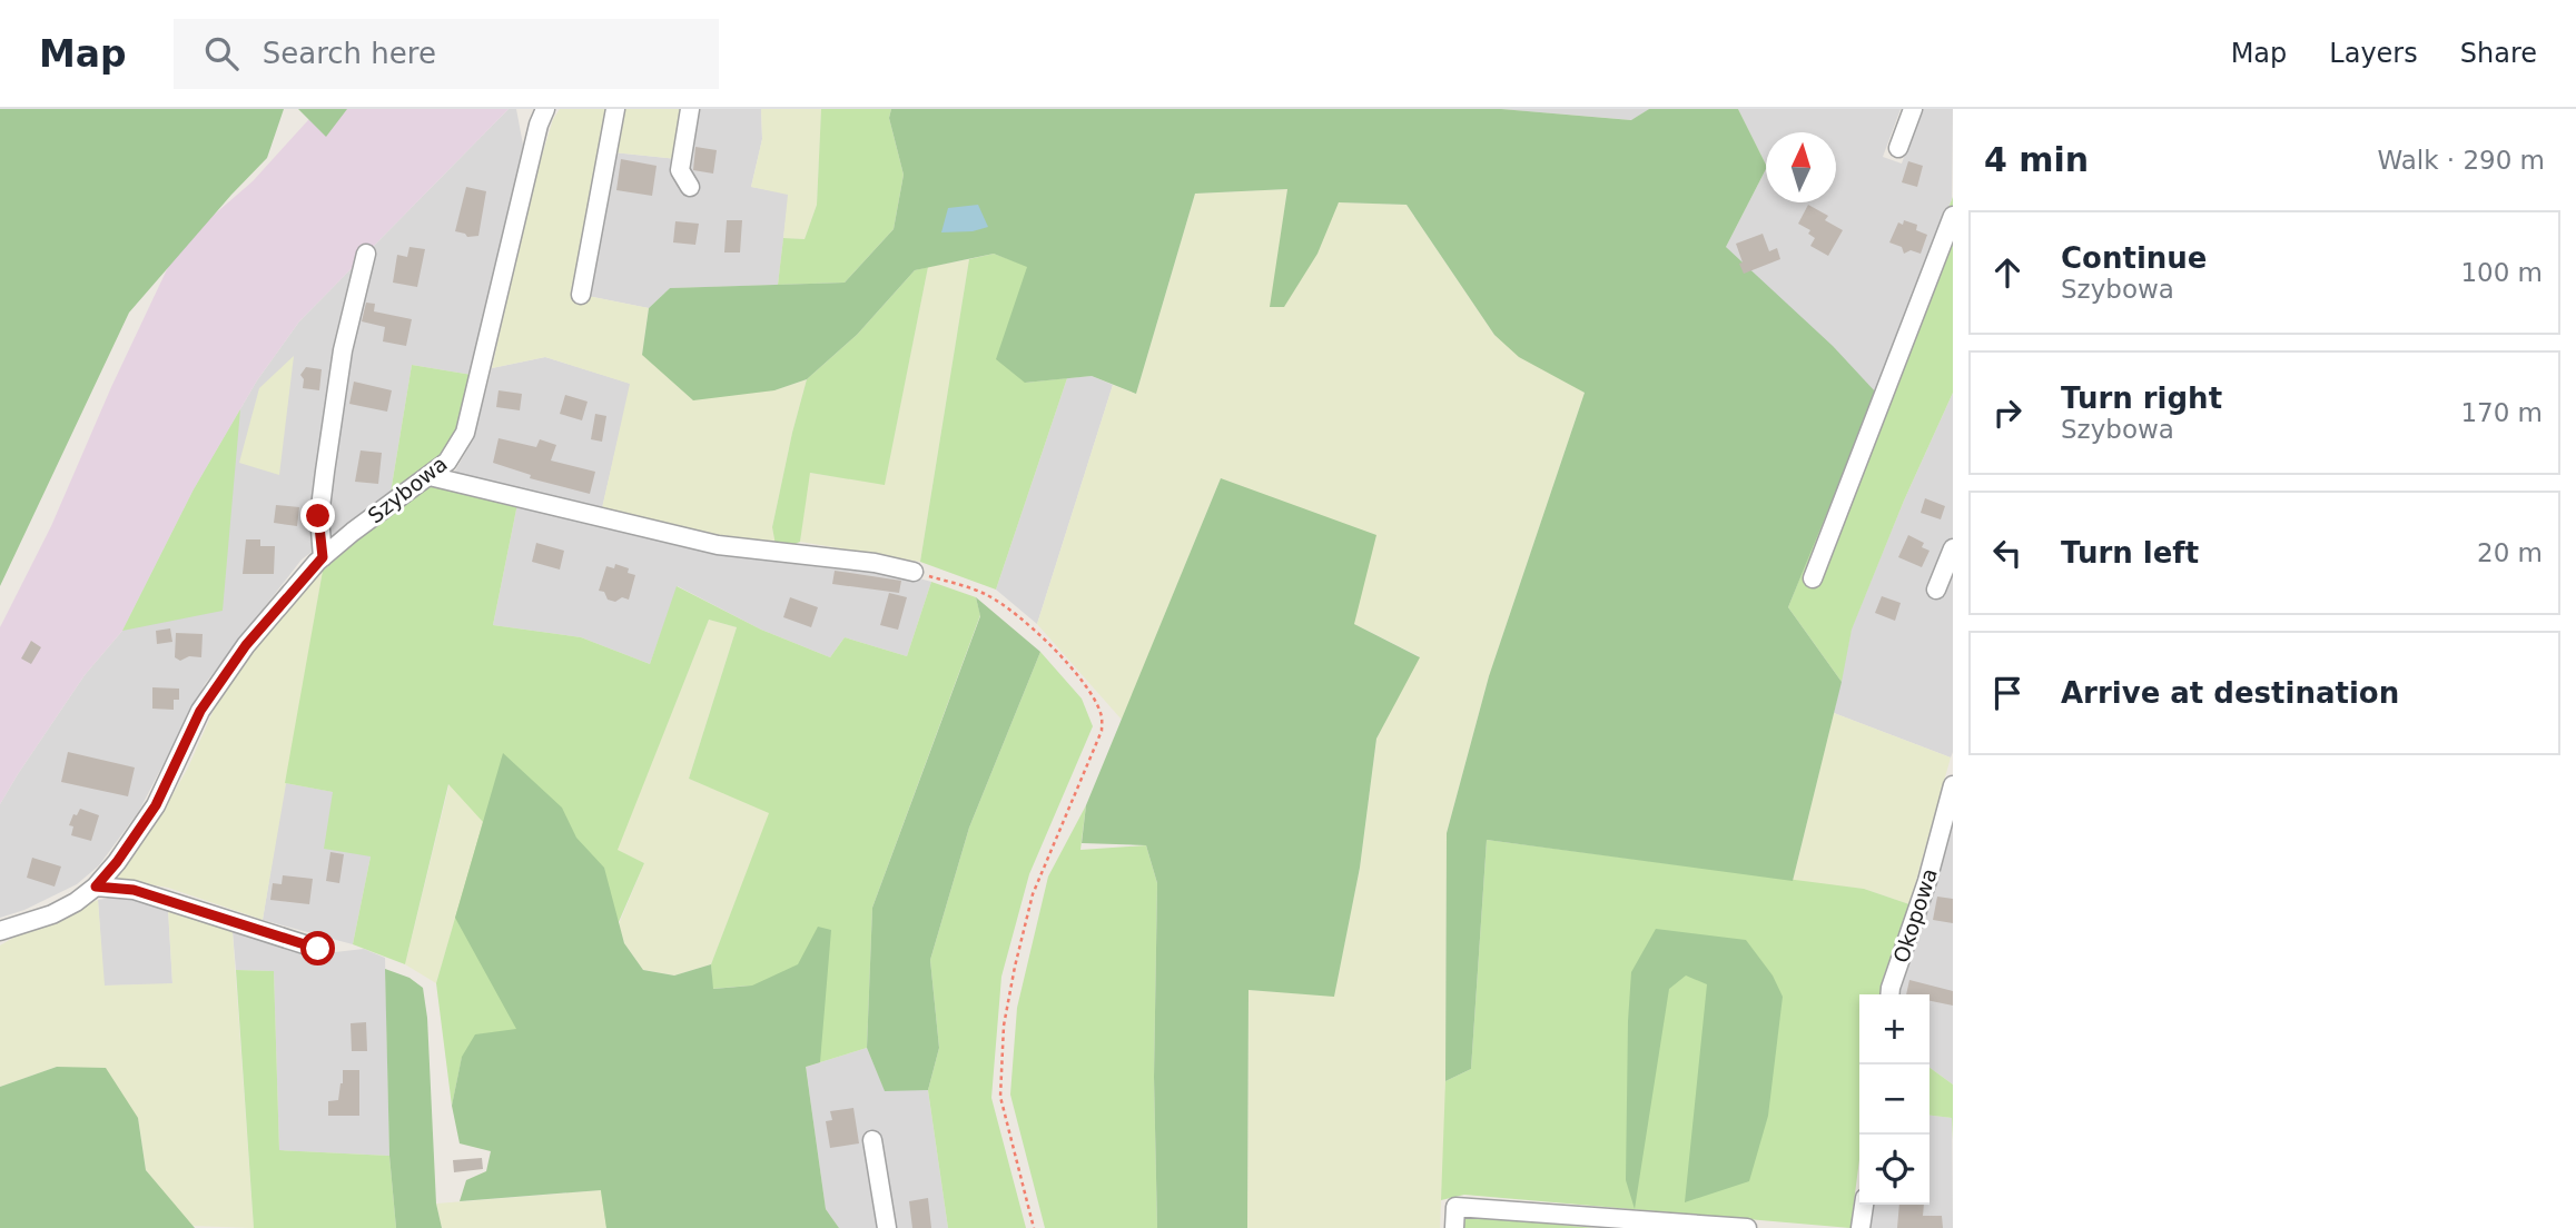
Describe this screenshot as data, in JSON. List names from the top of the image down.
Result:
{
  "streets": {
    "street": ["Szybowa", "Okopowa"]
  },
  "north": "top",
  "page": {
    "header": "Map",
    "search": "Search here",
    "nav": ["Map", "Layers", "Share"],
    "heading": ["4 min", "Walk · 290 m"],
    "list": [
      ["Continue", "Szybowa", "100 m"],
      ["Turn right", "Szybowa", "170 m"],
      ["Turn left", "20 m"],
      "Arrive at destination"
    ],
    "map_buttons": ["+", "−"]
  }
}
